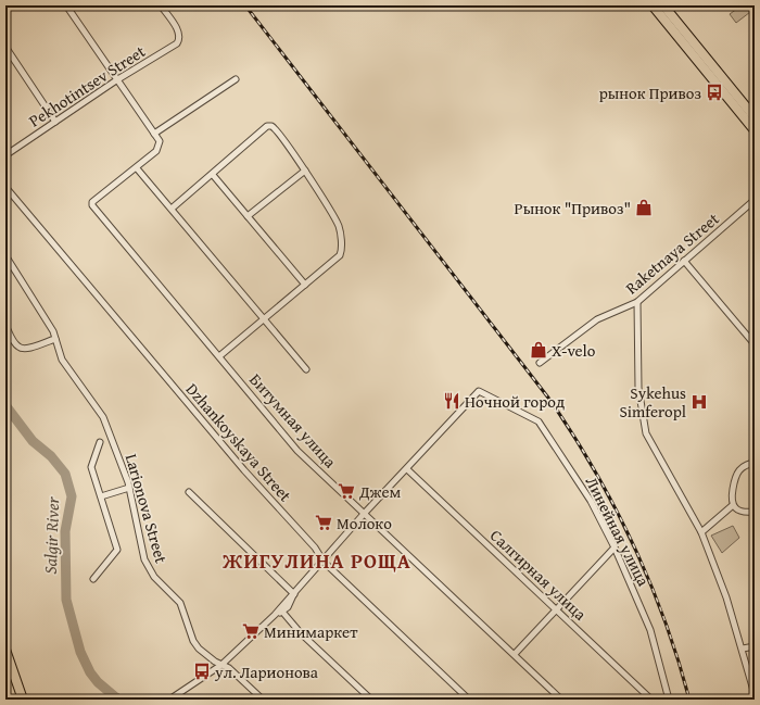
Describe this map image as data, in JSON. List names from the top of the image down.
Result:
{
  "streets": {
    "street": [
      "Pekhotintsev Street",
      "Raketnaya Street",
      "Битумная улица",
      "Dzhankoyskaya Street",
      "Larionova Street",
      "Линейная улица",
      "Салгирная улица"
    ]
  },
  "crossings": [
    ["Линейная улица", "Салгирная улица"]
  ],
  "districts": ["ЖИГУЛИНА РОЩА"],
  "water": ["Salgir River"],
  "places": {
    "bus stop": ["рынок Привоз", "ул. Ларионова"],
    "shop": ["Рынок \"Привоз\"", "X-velo"],
    "restaurant": ["Ночной город"],
    "hospital": ["Sykehus Simferopl"],
    "supermarket": ["Джем", "Молоко", "Минимаркет"]
  }
}
